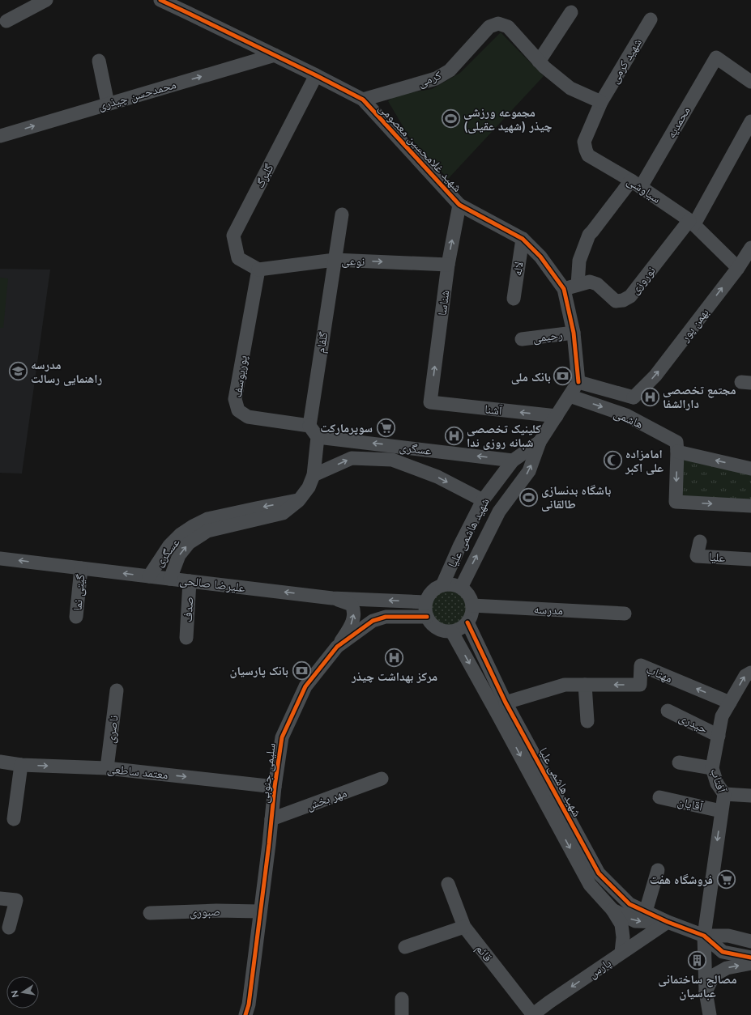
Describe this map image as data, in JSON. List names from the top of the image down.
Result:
{
  "streets": {
    "street": [
      "شهید کرمی",
      "کرمی",
      "محمدحسن چیذری",
      "محمدیه",
      "شهید غلامحسین معصومی",
      "گلبرگ",
      "سیاوشی",
      "نوعی",
      "لاله",
      "نوروزی",
      "شناسا",
      "بهمن پور",
      "رحیمی",
      "گلفام",
      "پوریوسف",
      "آشنا",
      "هاشمی",
      "عسگری",
      "شهید هاشمی علیا",
      "علیا",
      "علیرضا صالحی",
      "گیتی نما",
      "صدف",
      "مدرسه",
      "مهتاب",
      "حیدری",
      "ناصری",
      "معتمد ساطعی",
      "سلیمی جنوبی",
      "آفتاب",
      "مهر بخش",
      "آقایان",
      "صبوری",
      "قائم",
      "پارس"
    ]
  },
  "crossings": [
    ["شهید کرمی", "سیاوشی"],
    ["کرمی", "شهید غلامحسین معصومی"],
    ["محمدحسن چیذری", "شهید غلامحسین معصومی"],
    ["محمدیه", "سیاوشی"],
    ["محمدیه", "نوروزی"],
    ["شهید غلامحسین معصومی", "گلبرگ"],
    ["شهید غلامحسین معصومی", "لاله"],
    ["شهید غلامحسین معصومی", "نوروزی"],
    ["شهید غلامحسین معصومی", "شناسا"],
    ["شهید غلامحسین معصومی", "رحیمی"],
    ["شهید غلامحسین معصومی", "هاشمی"],
    ["شهید غلامحسین معصومی", "شهید هاشمی علیا"],
    ["گلبرگ", "نوعی"],
    ["گلبرگ", "پوریوسف"],
    ["سیاوشی", "نوروزی"],
    ["سیاوشی", "بهمن پور"],
    ["نوعی", "شناسا"],
    ["نوعی", "گلفام"],
    ["نوعی", "پوریوسف"],
    ["شناسا", "آشنا"],
    ["بهمن پور", "هاشمی"],
    ["گلفام", "پوریوسف"],
    ["آشنا", "شهید هاشمی علیا"],
    ["هاشمی", "شهید هاشمی علیا"],
    ["عسگری", "شهید هاشمی علیا"],
    ["عسگری", "علیرضا صالحی"],
    ["شهید هاشمی علیا", "علیرضا صالحی"],
    ["شهید هاشمی علیا", "مدرسه"],
    ["شهید هاشمی علیا", "مهتاب"],
    ["شهید هاشمی علیا", "سلیمی جنوبی"],
    ["شهید هاشمی علیا", "پارس"],
    ["علیرضا صالحی", "گیتی نما"],
    ["علیرضا صالحی", "صدف"],
    ["علیرضا صالحی", "مدرسه"],
    ["علیرضا صالحی", "سلیمی جنوبی"],
    ["مدرسه", "سلیمی جنوبی"],
    ["مهتاب", "آفتاب"],
    ["حیدری", "آفتاب"],
    ["ناصری", "معتمد ساطعی"],
    ["معتمد ساطعی", "سلیمی جنوبی"],
    ["سلیمی جنوبی", "مهر بخش"],
    ["سلیمی جنوبی", "صبوری"],
    ["آفتاب", "آقایان"],
    ["قائم", "پارس"]
  ],
  "one_way": [
    "محمدحسن چیذری",
    "نوعی",
    "شناسا",
    "بهمن پور",
    "آشنا",
    "علیرضا صالحی",
    "مهتاب",
    "معتمد ساطعی",
    "پارس"
  ],
  "places": {
    "sports": ["مجموعه ورزشی چیذر (شهید عقیلی)", "باشگاه بدنسازی طالقانی"],
    "school or university": ["مدرسه راهنمایی رسالت"],
    "bank": ["بانک ملی", "بانک پارسیان"],
    "hospital": ["مجتمع تخصصی دارالشفا", "کلینیک تخصصی شبانه روزی ندا", "مرکز بهداشت چیذر"],
    "supermarket": ["سوپرمارکت", "فروشگاه هفت"],
    "mosque": ["امامزاده علی اکبر"],
    "building": ["مصالح ساختمانی عباسیان"]
  },
  "north": "left"
}
